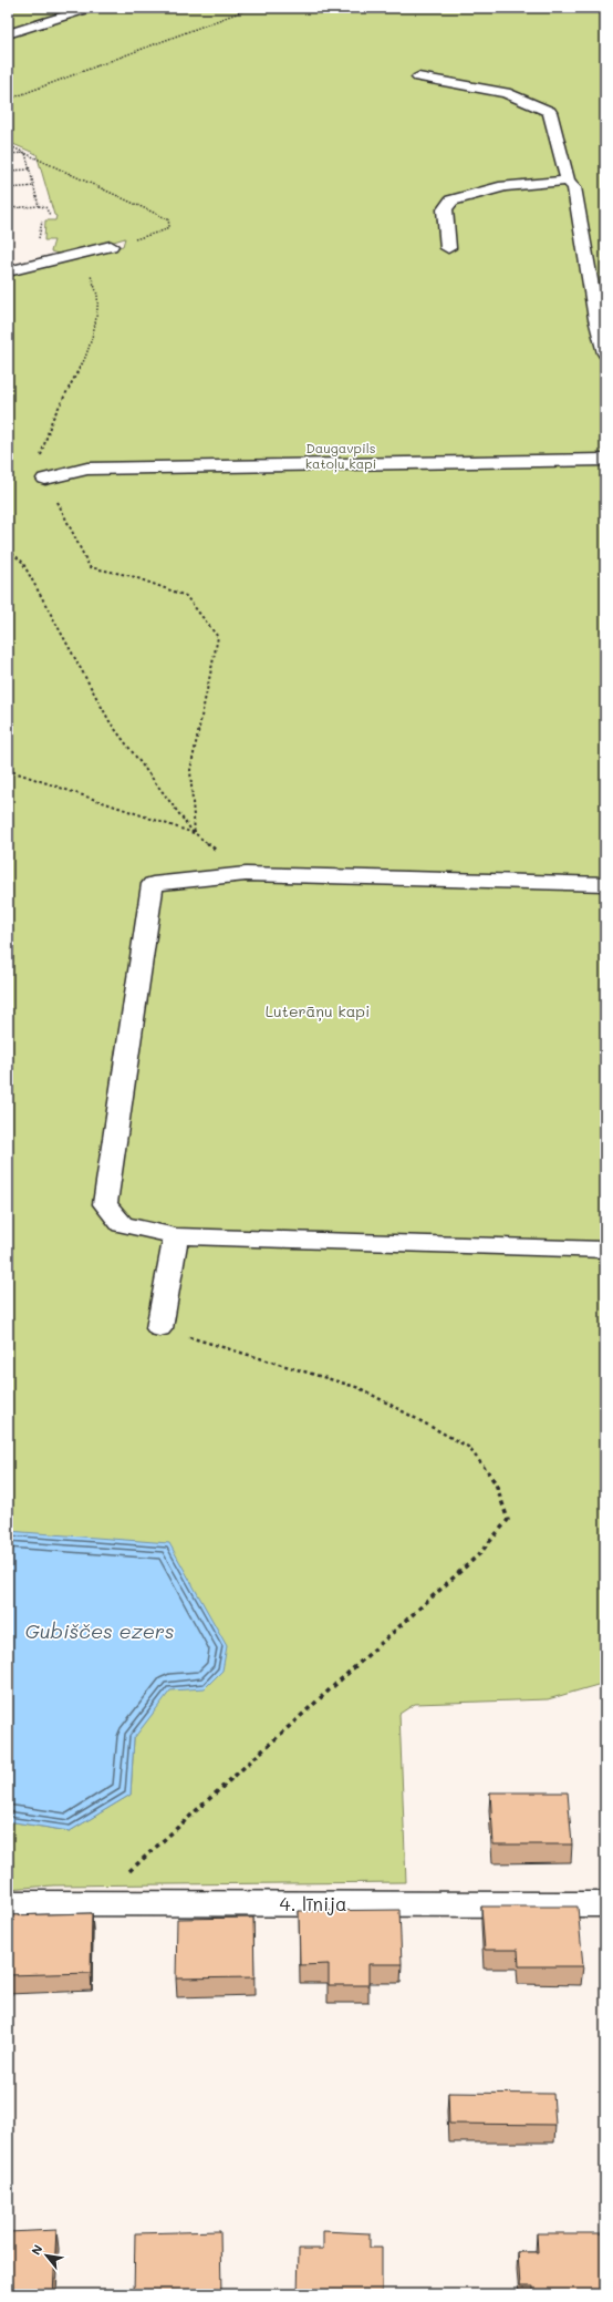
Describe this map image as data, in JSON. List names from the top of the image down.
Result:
{
  "streets": {
    "street": ["4. līnija"]
  },
  "water": ["Gubiščes ezers"],
  "parks": ["Daugavpils katoļu kapi", "Luterāņu kapi"],
  "north": "top left"
}
